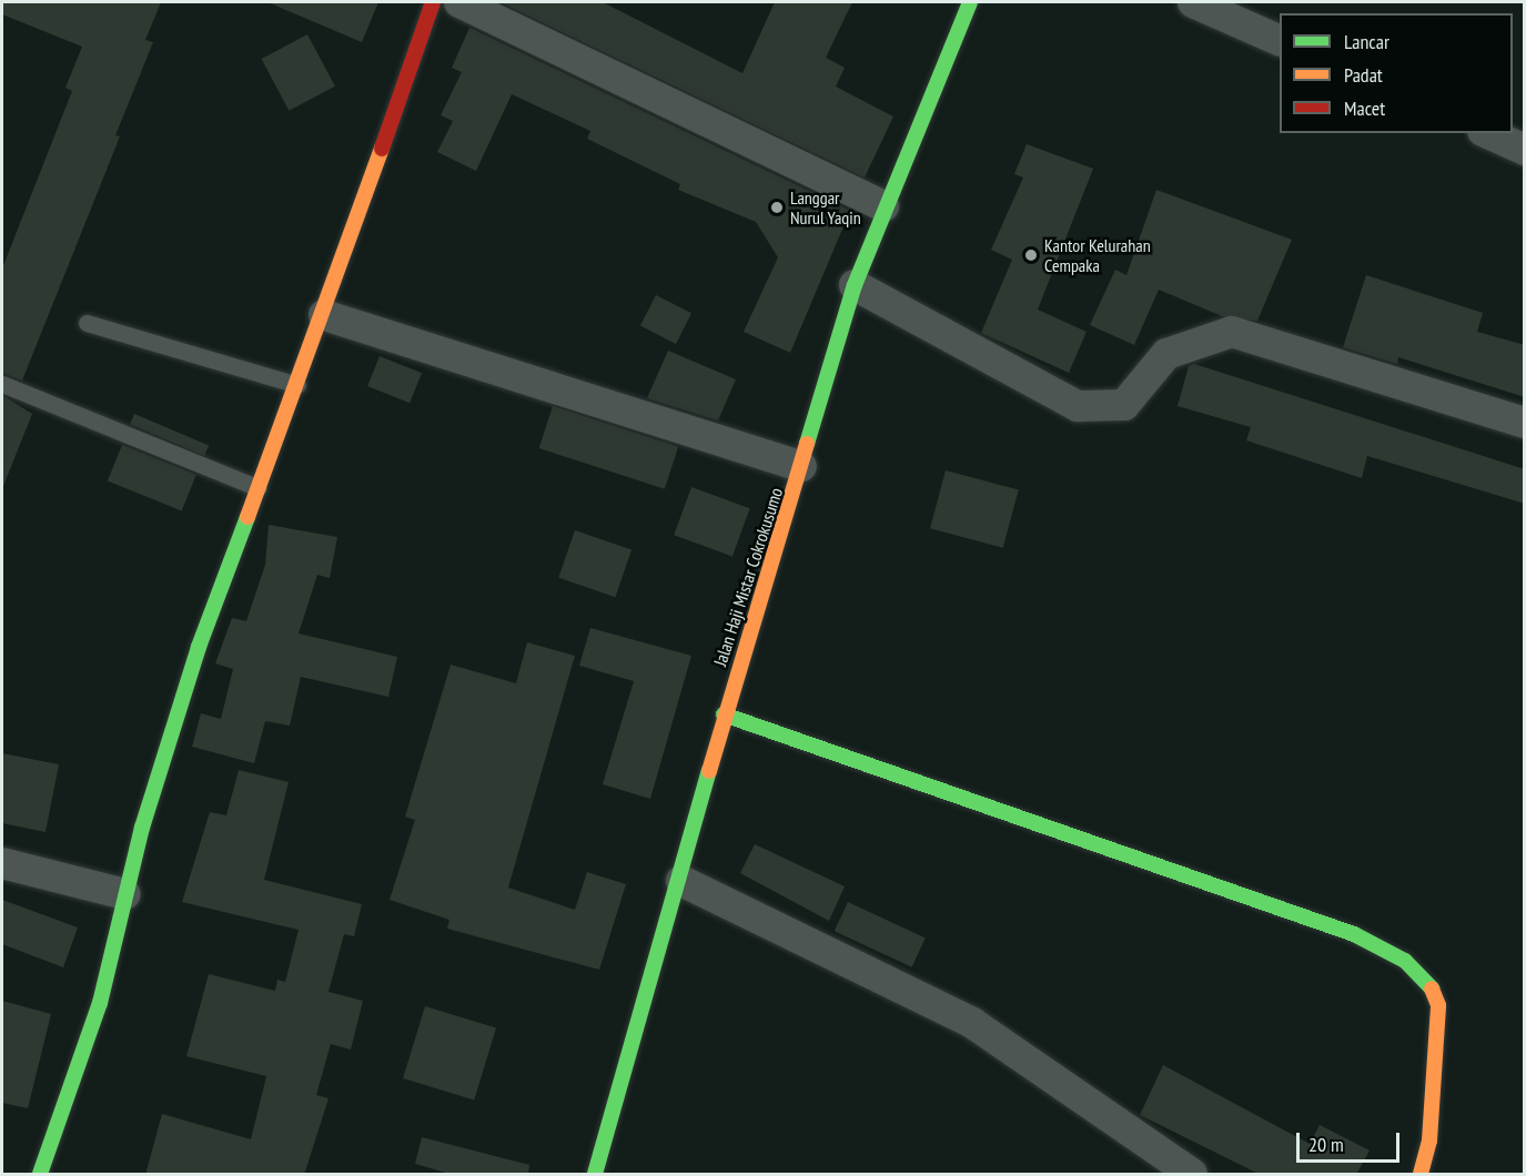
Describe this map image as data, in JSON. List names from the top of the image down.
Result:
{
  "streets": {
    "street": ["Jalan Haji Mistar Cokrokusumo"]
  },
  "places": ["Langgar Nurul Yaqin", "Kantor Kelurahan Cempaka"],
  "legend": ["Lancar", "Padat", "Macet"],
  "scale_bar": "20 m"
}
